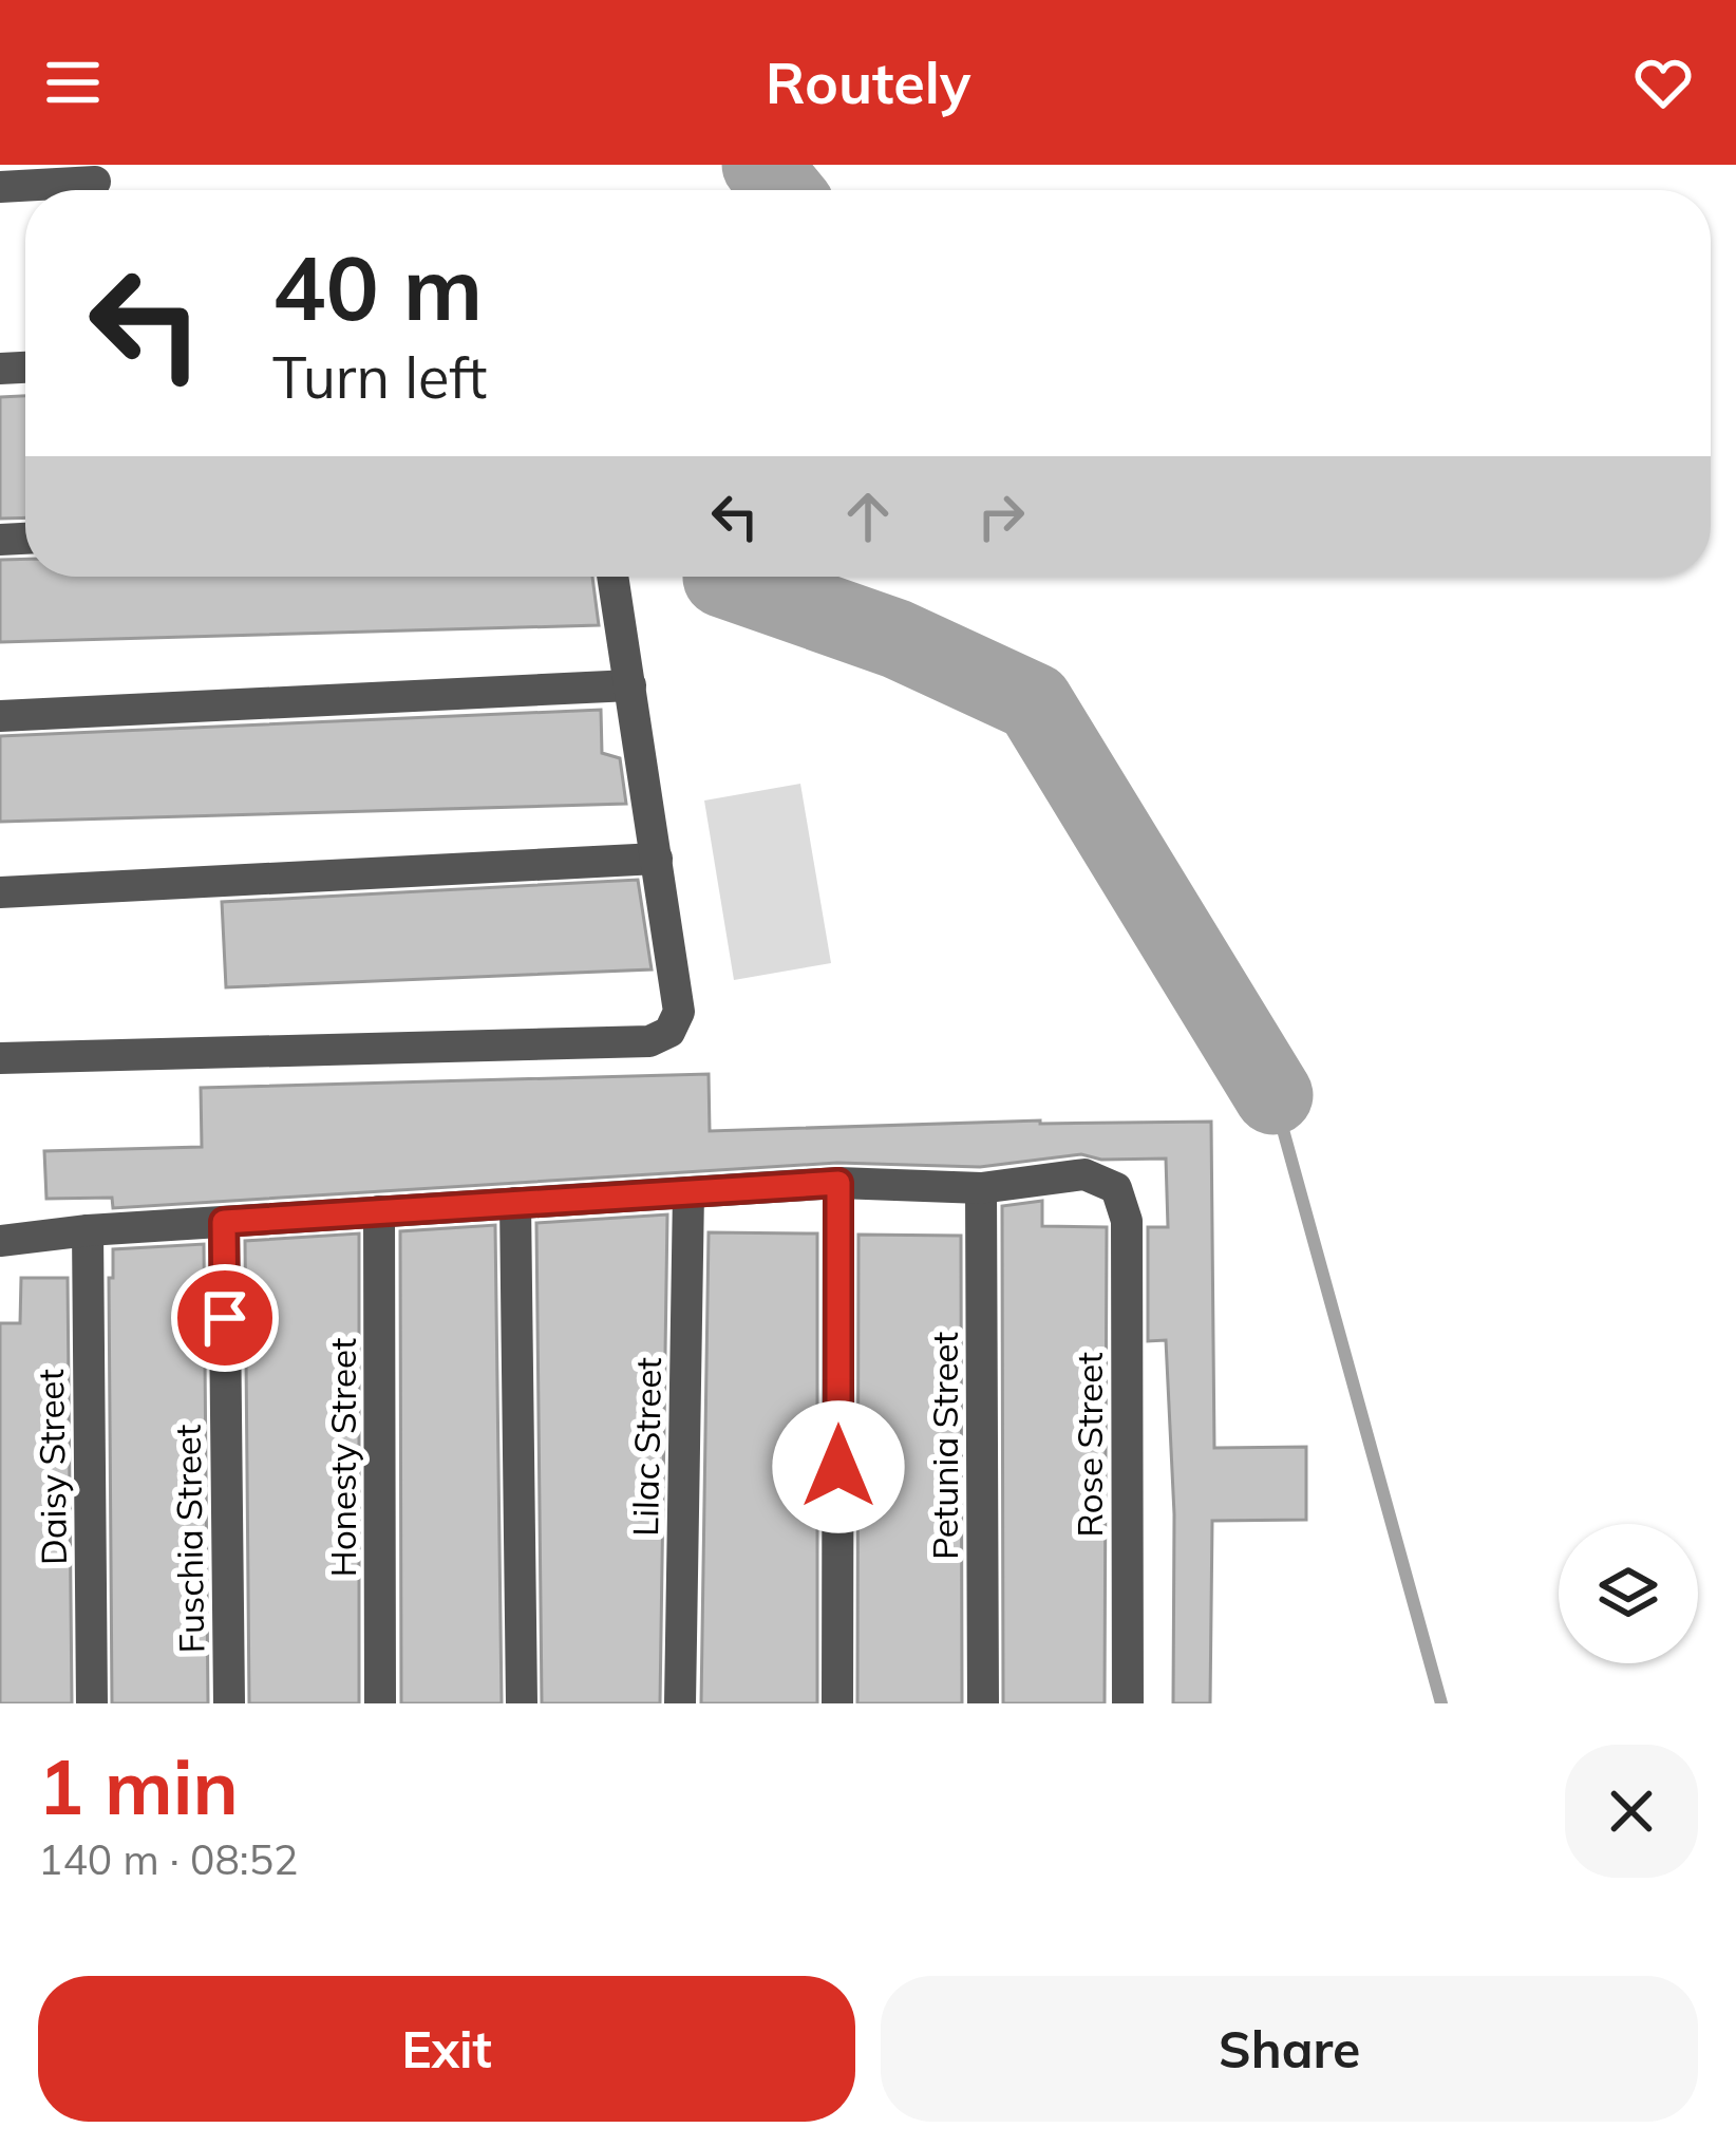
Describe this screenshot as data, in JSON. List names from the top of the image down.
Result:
{
  "streets": {
    "street": [
      "Rose Street",
      "Petunia Street",
      "Lilac Street",
      "Honesty Street",
      "Daisy Street",
      "Fuschia Street"
    ]
  },
  "crossings": [
    ["Rose Street", "Petunia Street"]
  ],
  "page": {
    "header": "Routely",
    "turn": ["40 m", "Turn left"],
    "heading": ["1 min", "140 m · 08:52"],
    "buttons": ["Exit", "Share"]
  }
}
